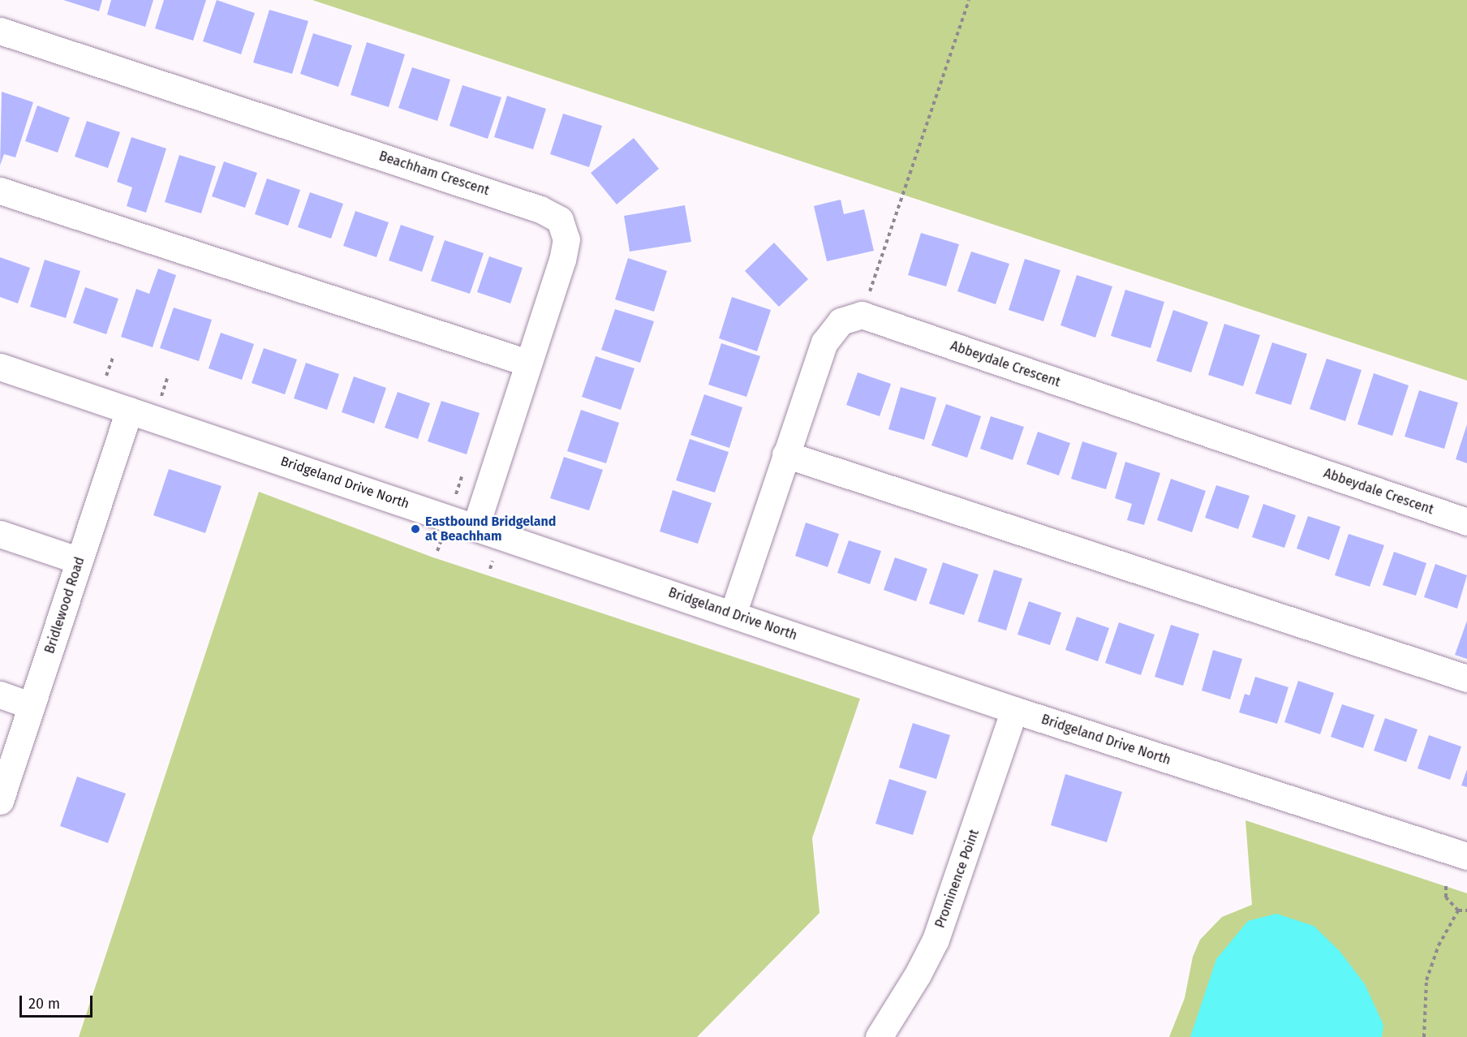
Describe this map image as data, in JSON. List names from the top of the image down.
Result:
{
  "streets": {
    "street": [
      "Beachham Crescent",
      "Abbeydale Crescent",
      "Bridgeland Drive North",
      "Bridlewood Road",
      "Prominence Point"
    ]
  },
  "crossings": [
    ["Beachham Crescent", "Bridgeland Drive North"],
    ["Bridgeland Drive North", "Bridlewood Road"],
    ["Bridgeland Drive North", "Prominence Point"]
  ],
  "places": ["Eastbound Bridgeland at Beachham"],
  "scale_bar": "20 m"
}
